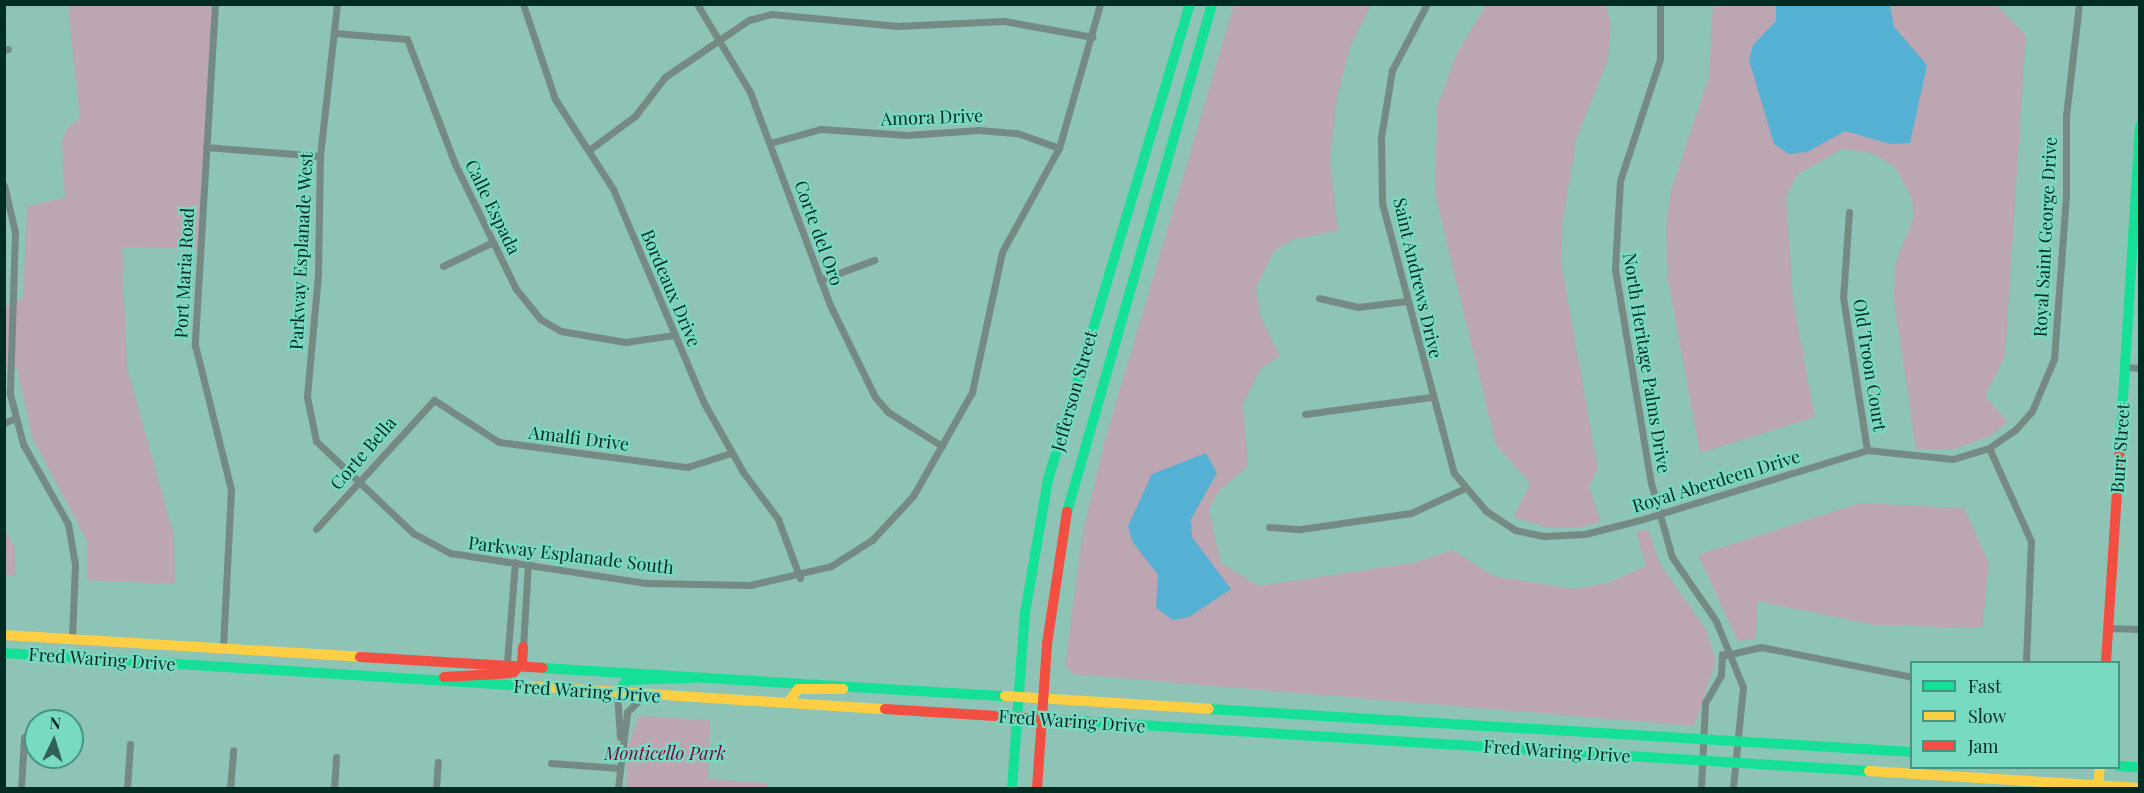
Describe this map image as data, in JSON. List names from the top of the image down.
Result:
{
  "streets": {
    "main road": ["Jefferson Street", "Burr Street", "Fred Waring Drive"],
    "street": [
      "Amora Drive",
      "Calle Espada",
      "Corte del Oro",
      "Royal Saint George Drive",
      "Parkway Esplanade West",
      "Port Maria Road",
      "Saint Andrews Drive",
      "Bordeaux Drive",
      "North Heritage Palms Drive",
      "Old Troon Court",
      "Amalfi Drive",
      "Corte Bella",
      "Royal Aberdeen Drive",
      "Parkway Esplanade South"
    ]
  },
  "crossings": [
    ["Amora Drive", "Corte del Oro"],
    ["Amora Drive", "Parkway Esplanade South"],
    ["Calle Espada", "Parkway Esplanade West"],
    ["Calle Espada", "Bordeaux Drive"],
    ["Corte del Oro", "Parkway Esplanade South"],
    ["Royal Saint George Drive", "Royal Aberdeen Drive"],
    ["Parkway Esplanade West", "Corte Bella"],
    ["Parkway Esplanade West", "Parkway Esplanade South"],
    ["Port Maria Road", "Fred Waring Drive"],
    ["Saint Andrews Drive", "Royal Aberdeen Drive"],
    ["Bordeaux Drive", "Amalfi Drive"],
    ["Bordeaux Drive", "Parkway Esplanade South"],
    ["North Heritage Palms Drive", "Royal Aberdeen Drive"],
    ["North Heritage Palms Drive", "Fred Waring Drive"],
    ["Old Troon Court", "Royal Aberdeen Drive"],
    ["Jefferson Street", "Fred Waring Drive"],
    ["Amalfi Drive", "Corte Bella"],
    ["Corte Bella", "Parkway Esplanade South"]
  ],
  "parks": ["Monticello Park"],
  "legend": ["Fast", "Slow", "Jam"],
  "north": "top"
}
